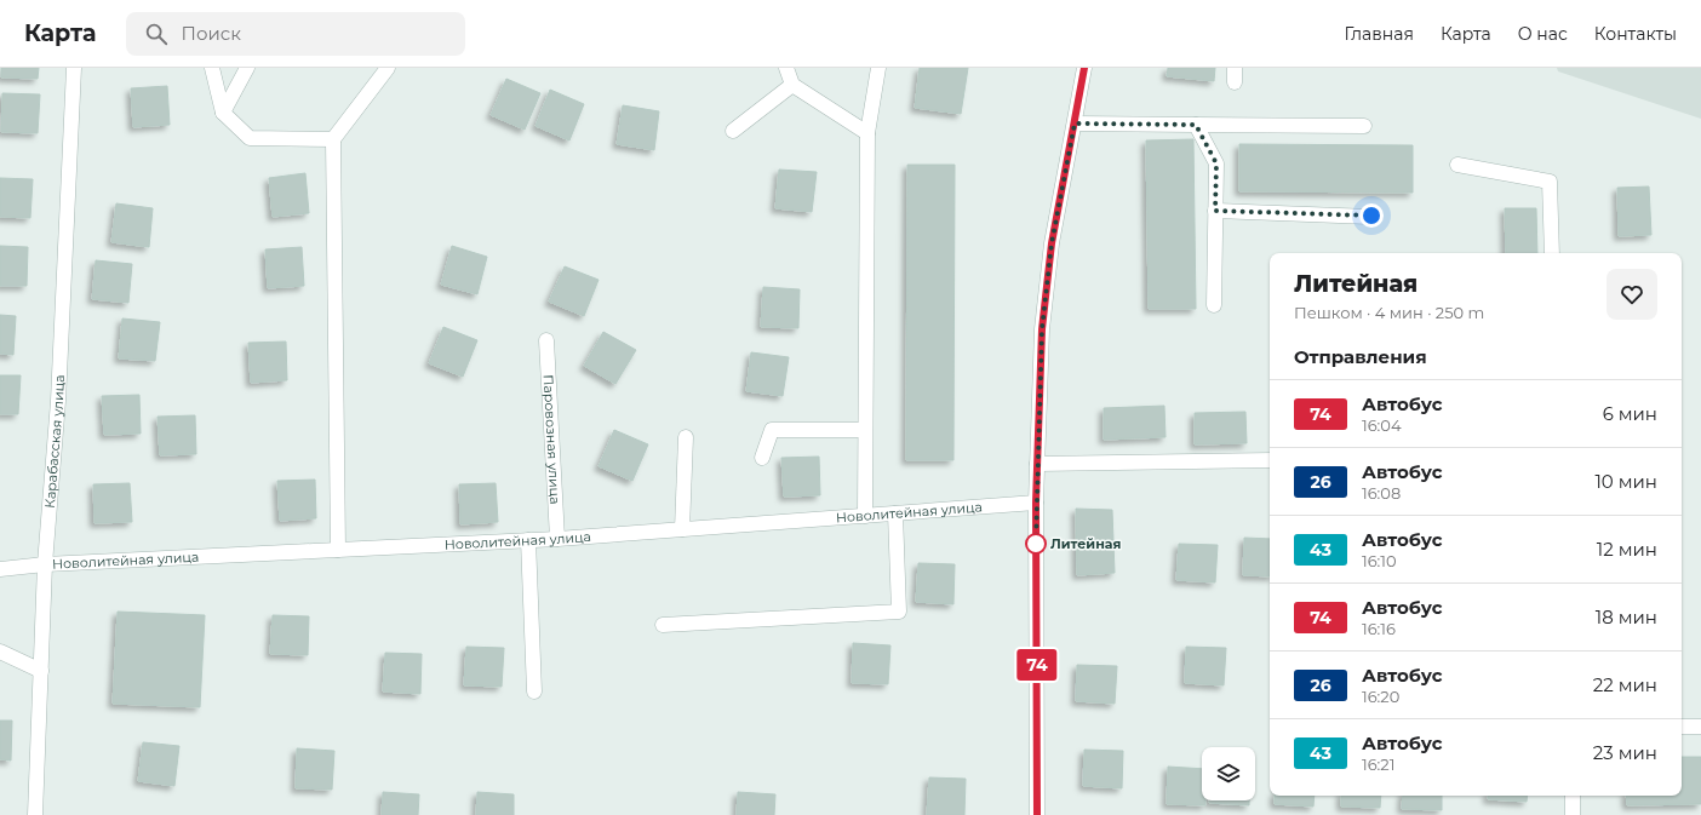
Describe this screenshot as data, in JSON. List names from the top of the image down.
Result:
{
  "streets": {
    "street": ["Паровозная улица", "Карабасская улица", "Новолитейная улица"]
  },
  "crossings": [
    ["Паровозная улица", "Новолитейная улица"],
    ["Карабасская улица", "Новолитейная улица"]
  ],
  "places": ["Литейная"],
  "lines": ["bus line 74"],
  "page": {
    "header": "Карта",
    "search": "Поиск",
    "nav": [
      "Главная",
      "Карта",
      "О нас",
      "Контакты"
    ],
    "on_map": "74",
    "heading": [
      ["Литейная", "Пешком · 4 мин · 250 m"],
      "Отправления"
    ],
    "list": [
      {
        "mark": "74",
        "name": "Автобус",
        "note": "16:04",
        "value": "6 мин"
      },
      {
        "mark": "26",
        "name": "Автобус",
        "note": "16:08",
        "value": "10 мин"
      },
      {
        "mark": "43",
        "name": "Автобус",
        "note": "16:10",
        "value": "12 мин"
      },
      {
        "mark": "74",
        "name": "Автобус",
        "note": "16:16",
        "value": "18 мин"
      },
      {
        "mark": "26",
        "name": "Автобус",
        "note": "16:20",
        "value": "22 мин"
      },
      {
        "mark": "43",
        "name": "Автобус",
        "note": "16:21",
        "value": "23 мин"
      }
    ]
  }
}
